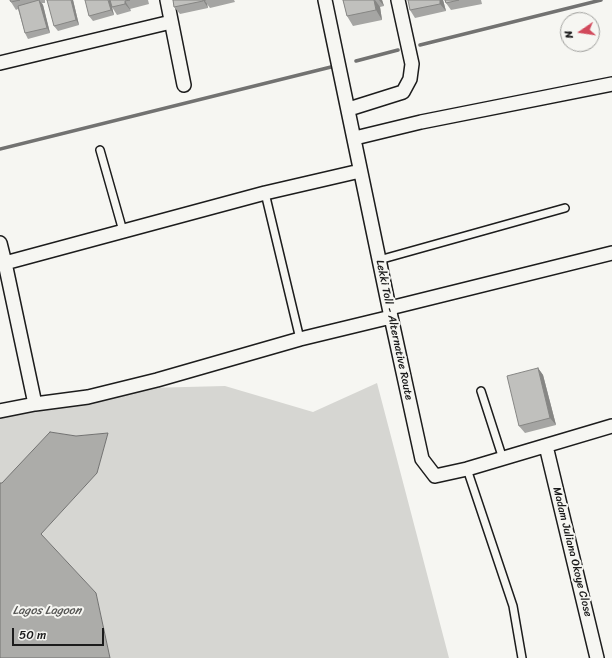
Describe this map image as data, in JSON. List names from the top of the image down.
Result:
{
  "streets": {
    "street": ["Lekki Toll - Alternative Route", "Madam Juliana Okoye Close"]
  },
  "crossings": [
    ["Lekki Toll - Alternative Route", "Madam Juliana Okoye Close"]
  ],
  "water": ["Lagos Lagoon"],
  "scale_bar": "50 m",
  "north": "left"
}
